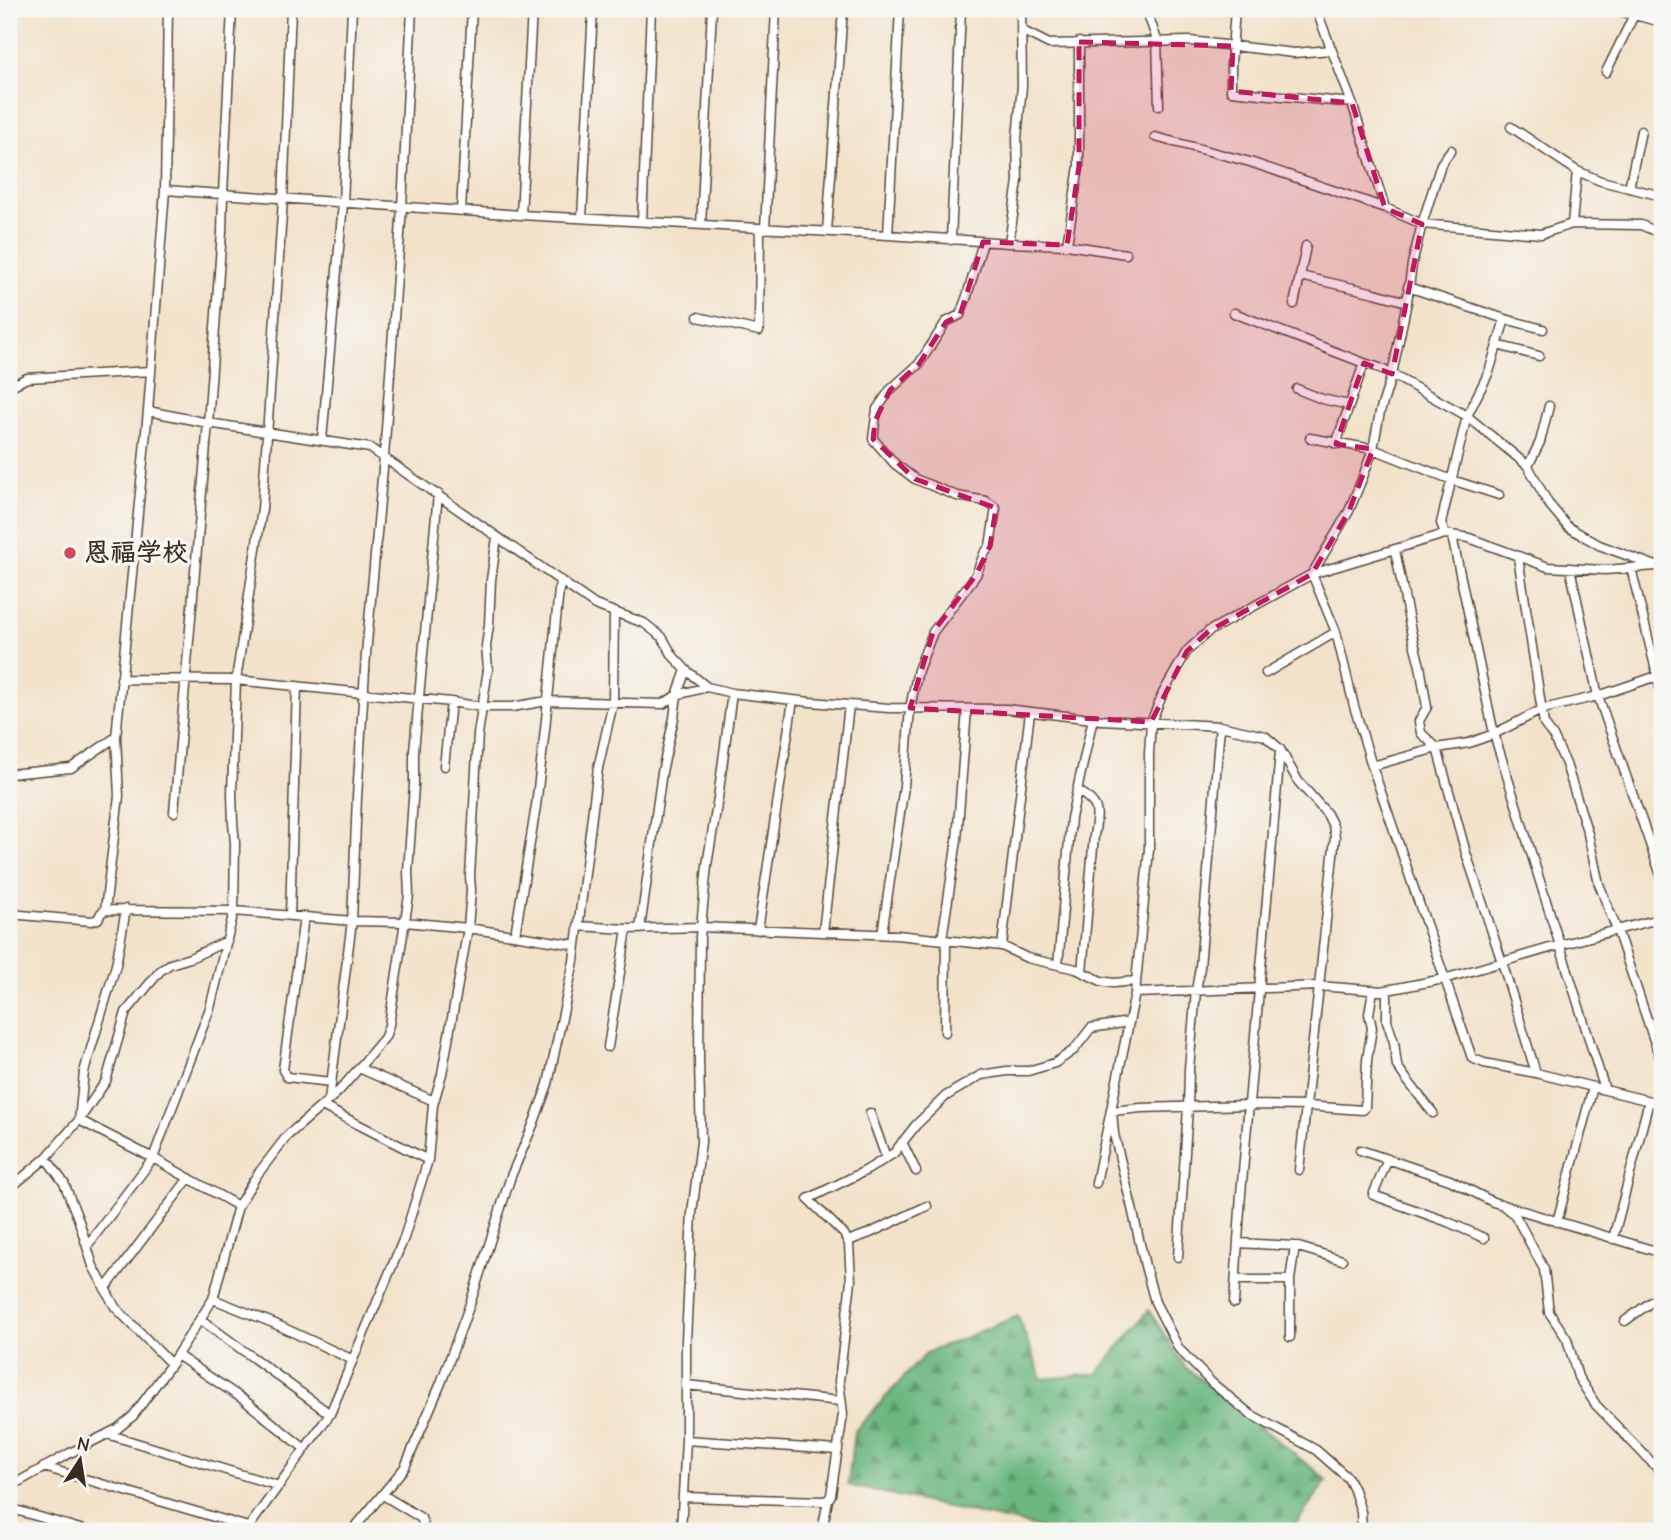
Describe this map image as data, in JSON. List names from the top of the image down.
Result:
{
  "places": ["恩福学校"],
  "north": "top"
}
